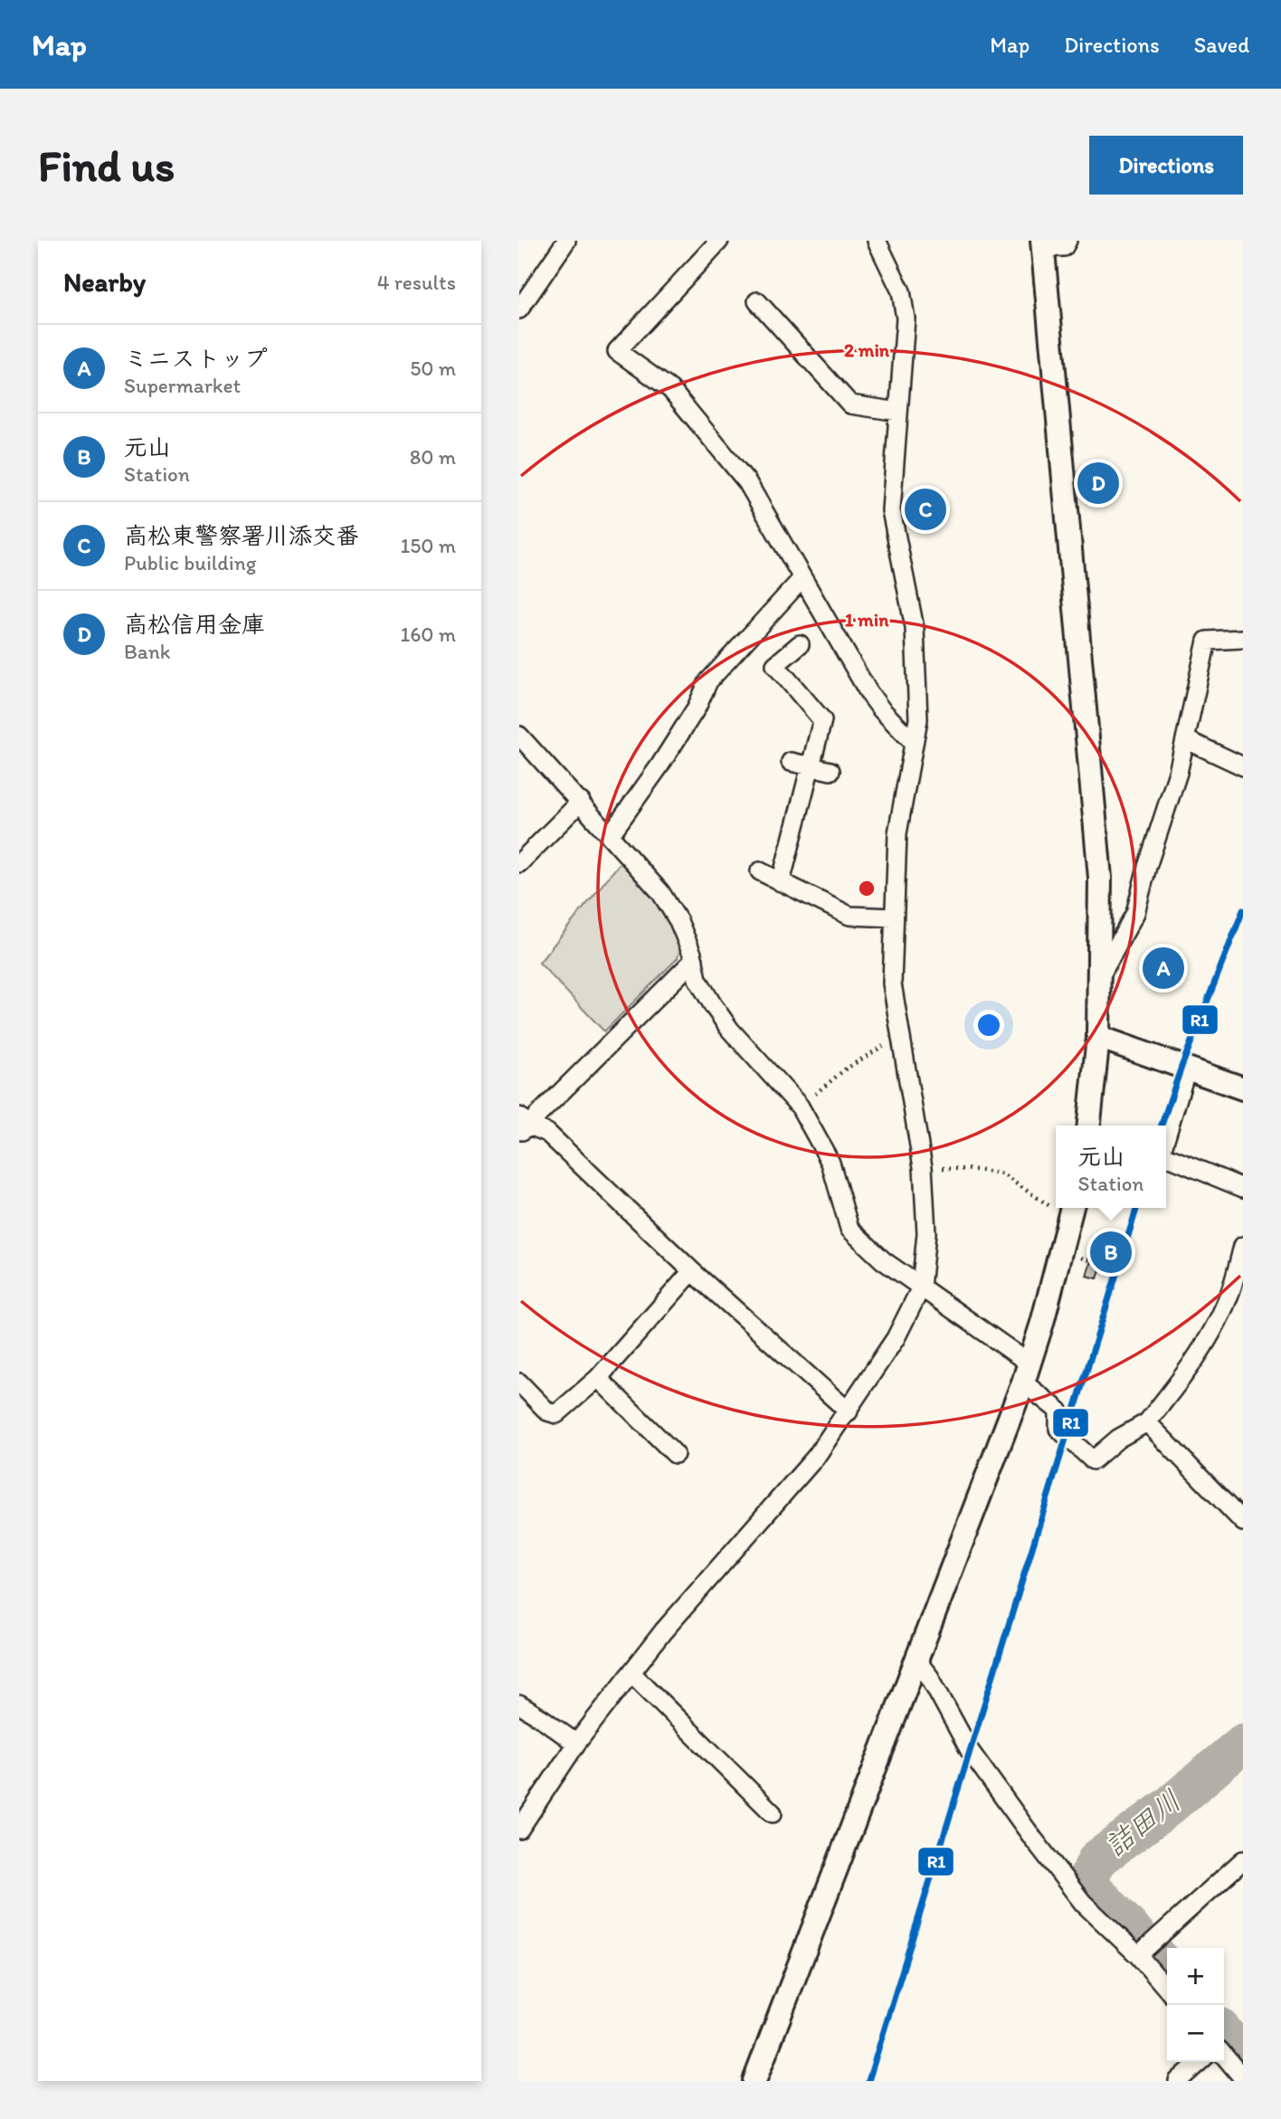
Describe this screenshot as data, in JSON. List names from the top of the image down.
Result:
{
  "water": ["詰田川"],
  "lines": ["transit line R1"],
  "page": {
    "header": "Map",
    "nav": ["Map", "Directions", "Saved"],
    "buttons": "Directions",
    "title": "Find us",
    "heading": ["Nearby", "4 results"],
    "list": [
      {
        "mark": "A",
        "name": "ミニストップ",
        "note": "Supermarket",
        "value": "50 m"
      },
      {
        "mark": "B",
        "name": "元山",
        "note": "Station",
        "value": "80 m"
      },
      {
        "mark": "C",
        "name": "高松東警察署川添交番",
        "note": "Public building",
        "value": "150 m"
      },
      {
        "mark": "D",
        "name": "高松信用金庫",
        "note": "Bank",
        "value": "160 m"
      }
    ],
    "pins": [
      "D",
      "C",
      "A",
      "B"
    ],
    "popup": ["元山", "Station"],
    "map_buttons": ["+", "−"]
  },
  "rings": ["2 min", "1 min"]
}
